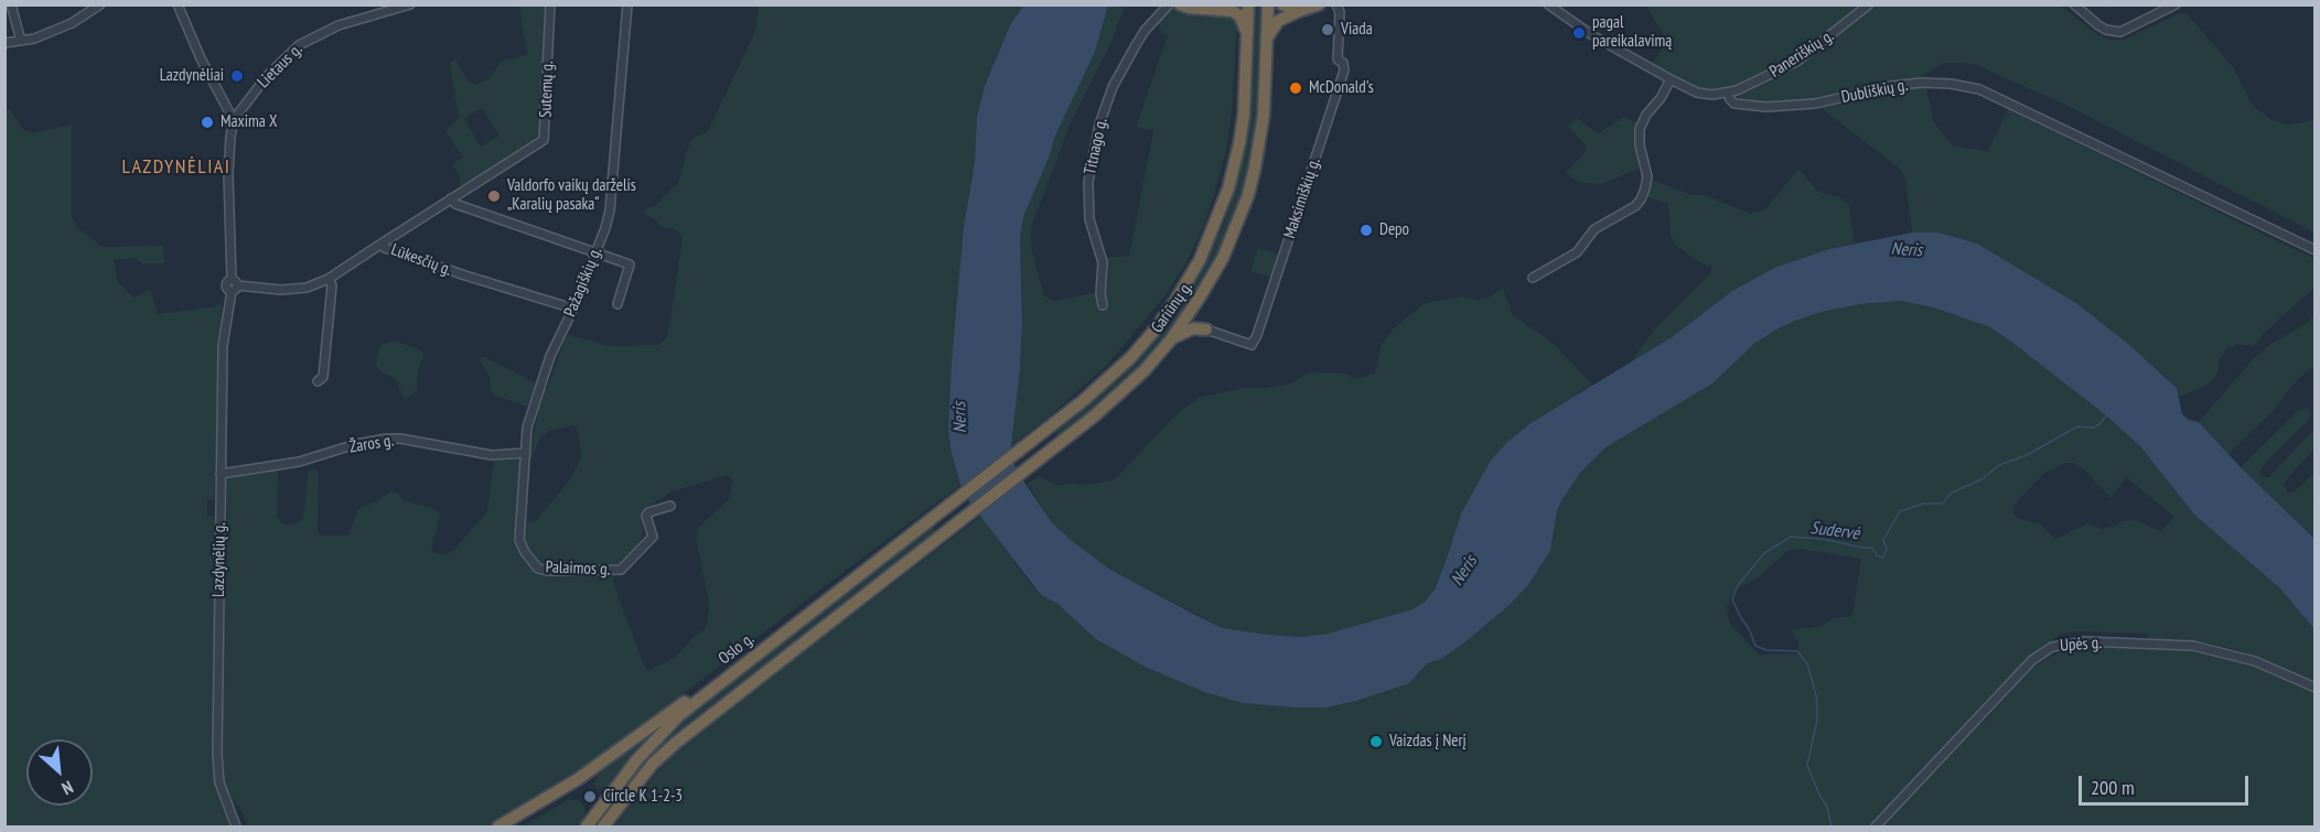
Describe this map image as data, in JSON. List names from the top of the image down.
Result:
{
  "streets": {
    "highway": ["Gariūnų g.", "Oslo g."],
    "street": [
      "Paneriškių g.",
      "Lietaus g.",
      "Sutemų g.",
      "Dubliškių g.",
      "Titnago g.",
      "Maksimiškių g.",
      "Lūkesčių g.",
      "Pažagiškių g.",
      "Žaros g.",
      "Lazdynėlių g.",
      "Palaimos g.",
      "Upės g."
    ]
  },
  "crossings": [
    ["Paneriškių g.", "Dubliškių g."],
    ["Lietaus g.", "Lazdynėlių g."],
    ["Sutemų g.", "Lūkesčių g."],
    ["Lūkesčių g.", "Pažagiškių g."],
    ["Lūkesčių g.", "Lazdynėlių g."],
    ["Pažagiškių g.", "Žaros g."],
    ["Pažagiškių g.", "Palaimos g."],
    ["Gariūnų g.", "Oslo g."],
    ["Žaros g.", "Lazdynėlių g."]
  ],
  "districts": ["LAZDYNĖLIAI"],
  "water": ["Neris", "Sudervė"],
  "places": [
    "Viada",
    "pagal pareikalavimą",
    "Lazdynėliai",
    "McDonald's",
    "Maxima X",
    "Valdorfo vaikų darželis „Karalių pasaka“",
    "Depo",
    "Vaizdas į Nerį",
    "Circle K 1-2-3"
  ],
  "scale_bar": "200 m",
  "north": "bottom right"
}
